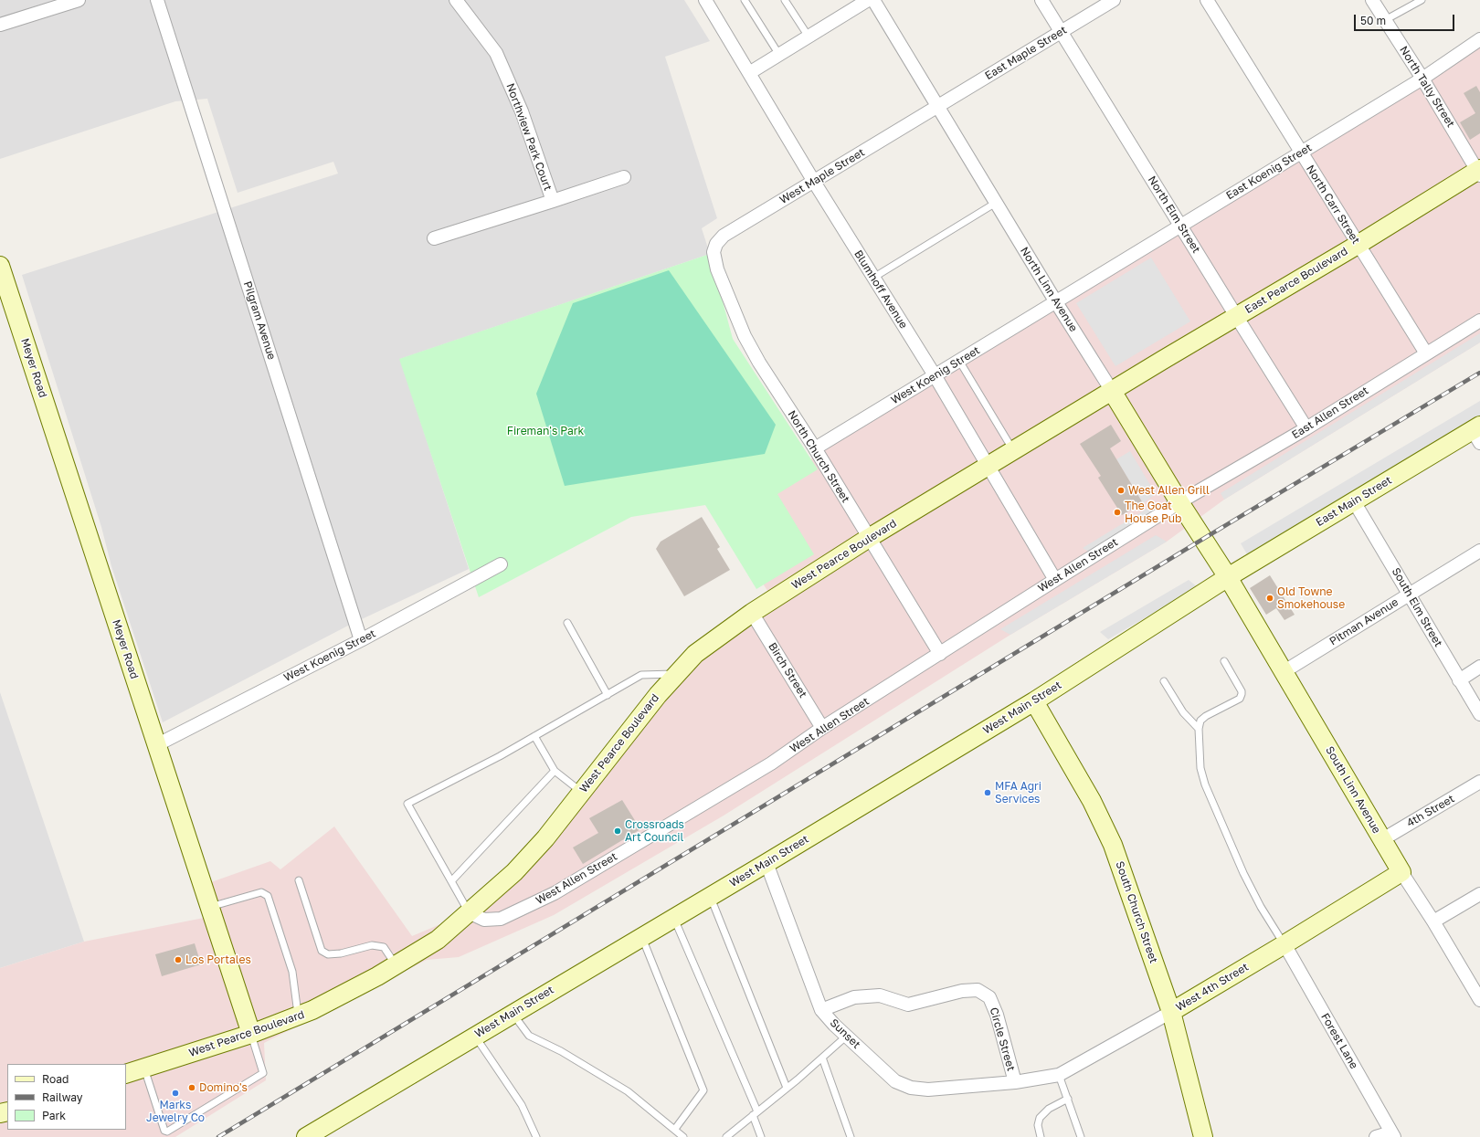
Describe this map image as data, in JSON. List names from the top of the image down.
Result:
{
  "streets": {
    "street": [
      "East Maple Street",
      "North Tally Street",
      "Northview Park Court",
      "East Koenig Street",
      "West Maple Street",
      "North Carr Street",
      "North Elm Street",
      "East Pearce Boulevard",
      "Blumhoff Avenue",
      "North Linn Avenue",
      "Pilgram Avenue",
      "Meyer Road",
      "West Koenig Street",
      "East Allen Street",
      "North Church Street",
      "East Main Street",
      "West Pearce Boulevard",
      "West Allen Street",
      "South Elm Street",
      "Pitman Avenue",
      "Birch Street",
      "West Main Street",
      "South Linn Avenue",
      "4th Street",
      "South Church Street",
      "West 4th Street",
      "Sunset",
      "Circle Street",
      "Forest Lane"
    ]
  },
  "crossings": [
    ["East Maple Street", "West Maple Street"],
    ["East Maple Street", "North Elm Street"],
    ["East Maple Street", "North Linn Avenue"],
    ["North Tally Street", "East Koenig Street"],
    ["North Tally Street", "East Pearce Boulevard"],
    ["East Koenig Street", "North Carr Street"],
    ["East Koenig Street", "North Elm Street"],
    ["East Koenig Street", "North Linn Avenue"],
    ["East Koenig Street", "West Koenig Street"],
    ["West Maple Street", "Blumhoff Avenue"],
    ["West Maple Street", "North Linn Avenue"],
    ["West Maple Street", "North Church Street"],
    ["North Carr Street", "East Pearce Boulevard"],
    ["North Carr Street", "East Allen Street"],
    ["North Elm Street", "East Pearce Boulevard"],
    ["North Elm Street", "East Allen Street"],
    ["East Pearce Boulevard", "North Linn Avenue"],
    ["East Pearce Boulevard", "West Pearce Boulevard"],
    ["Blumhoff Avenue", "West Koenig Street"],
    ["Blumhoff Avenue", "West Pearce Boulevard"],
    ["Blumhoff Avenue", "West Allen Street"],
    ["North Linn Avenue", "West Koenig Street"],
    ["North Linn Avenue", "East Allen Street"],
    ["North Linn Avenue", "East Main Street"],
    ["North Linn Avenue", "West Pearce Boulevard"],
    ["North Linn Avenue", "West Allen Street"],
    ["North Linn Avenue", "West Main Street"],
    ["North Linn Avenue", "South Linn Avenue"],
    ["Pilgram Avenue", "West Koenig Street"],
    ["Meyer Road", "West Koenig Street"],
    ["Meyer Road", "West Pearce Boulevard"],
    ["West Koenig Street", "North Church Street"],
    ["East Allen Street", "West Allen Street"],
    ["North Church Street", "West Pearce Boulevard"],
    ["North Church Street", "West Allen Street"],
    ["East Main Street", "South Elm Street"],
    ["East Main Street", "West Main Street"],
    ["East Main Street", "South Linn Avenue"],
    ["West Pearce Boulevard", "West Allen Street"],
    ["West Pearce Boulevard", "Birch Street"],
    ["West Allen Street", "Birch Street"],
    ["South Elm Street", "Pitman Avenue"],
    ["Pitman Avenue", "South Linn Avenue"],
    ["West Main Street", "South Linn Avenue"],
    ["West Main Street", "South Church Street"],
    ["West Main Street", "Sunset"],
    ["South Linn Avenue", "4th Street"],
    ["South Linn Avenue", "West 4th Street"],
    ["South Church Street", "West 4th Street"],
    ["West 4th Street", "Sunset"],
    ["West 4th Street", "Circle Street"],
    ["West 4th Street", "Forest Lane"],
    ["Sunset", "Circle Street"]
  ],
  "parks": ["Fireman's Park"],
  "places": [
    "West Allen Grill",
    "The Goat House Pub",
    "Old Towne Smokehouse",
    "MFA Agri Services",
    "Crossroads Art Council",
    "Los Portales",
    "Domino's",
    "Marks Jewelry Co"
  ],
  "legend": ["Road", "Railway", "Park"],
  "scale_bar": "50 m"
}
